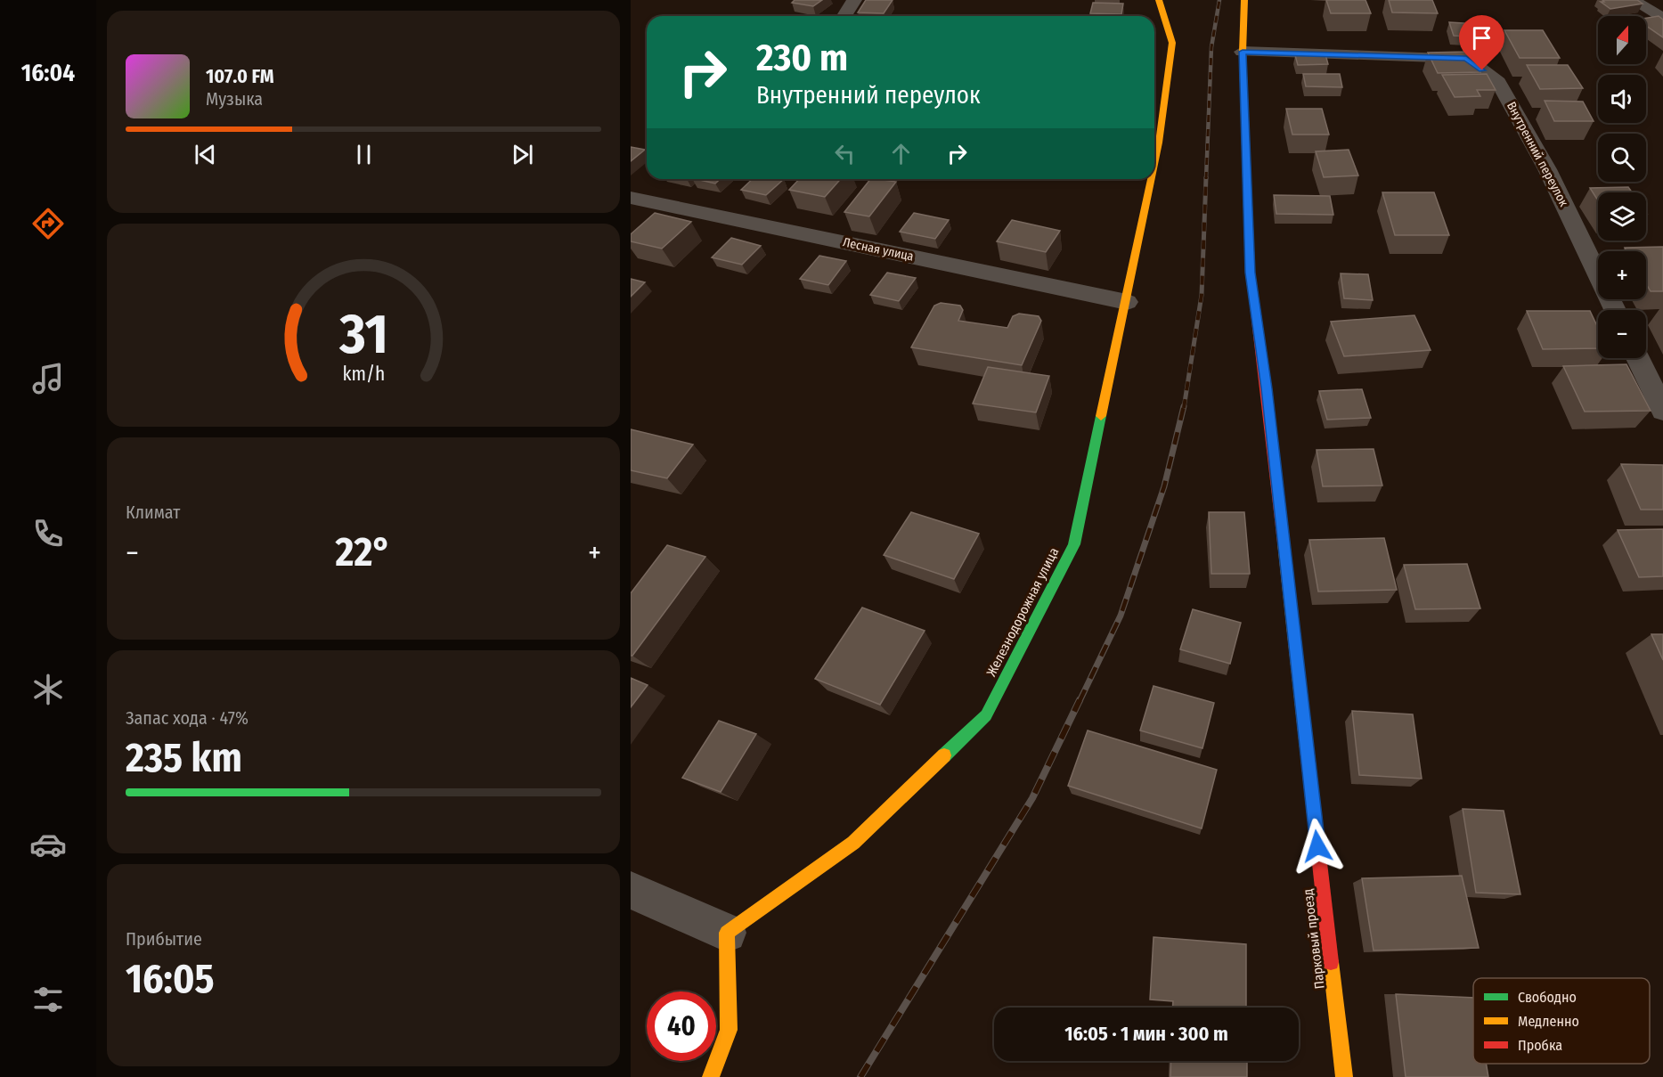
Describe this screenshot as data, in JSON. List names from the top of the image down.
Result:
{
  "streets": {
    "street": [
      "Внутренний переулок",
      "Лесная улица",
      "Железнодорожная улица",
      "Парковый проезд"
    ]
  },
  "crossings": [
    ["Внутренний переулок", "Парковый проезд"],
    ["Лесная улица", "Железнодорожная улица"]
  ],
  "legend": ["Свободно", "Медленно", "Пробка"],
  "north": "top",
  "page": {
    "tabs": "16:04",
    "map_buttons": ["+", "−"],
    "turn": ["230 m", "Внутренний переулок"],
    "song": ["107.0 FM", "Музыка"],
    "tile": [
      "Климат",
      ["Запас хода · 47%", "235 km"],
      ["Прибытие", "16:05"]
    ],
    "heat": ["−", "22°", "+"],
    "limit": "40",
    "trip": "16:05 · 1 мин · 300 m",
    "gauge": ["31", "km/h"]
  }
}
